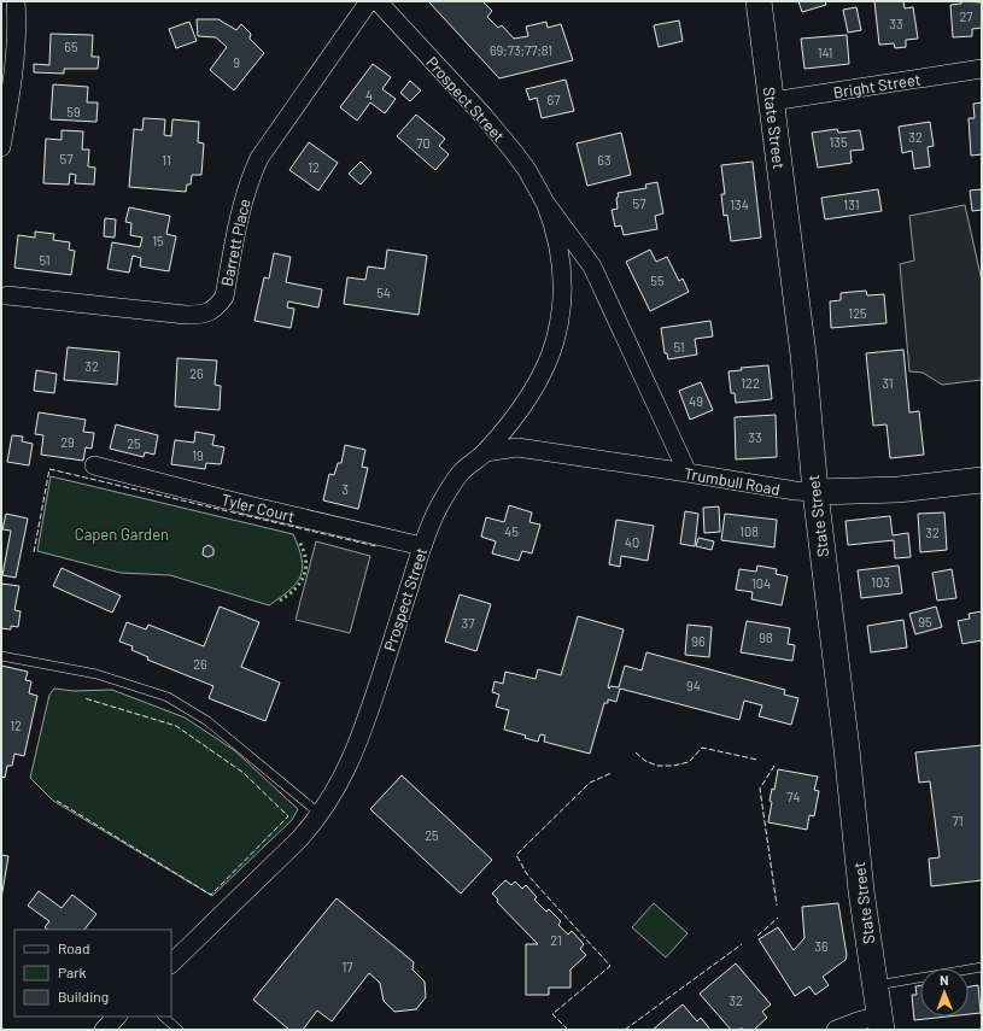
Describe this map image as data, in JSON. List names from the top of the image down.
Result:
{
  "streets": {
    "main road": ["State Street", "Trumbull Road"],
    "street": [
      "Bright Street",
      "Prospect Street",
      "Barrett Place",
      "Tyler Court"
    ]
  },
  "crossings": [
    ["Bright Street", "State Street"],
    ["Prospect Street", "Trumbull Road"],
    ["Prospect Street", "Tyler Court"],
    ["State Street", "Trumbull Road"]
  ],
  "parks": ["Capen Garden"],
  "house_numbers": [
    "27",
    "33",
    "65",
    "69;73;77;81",
    "141",
    "9",
    "4",
    "67",
    "59",
    "32",
    "135",
    "70",
    "57",
    "11",
    "63",
    "12",
    "57",
    "134",
    "131",
    "15",
    "51",
    "55",
    "54",
    "125",
    "51",
    "32",
    "26",
    "122",
    "31",
    "49",
    "33",
    "29",
    "25",
    "19",
    "3",
    "45",
    "108",
    "32",
    "40",
    "103",
    "104",
    "95",
    "37",
    "98",
    "96",
    "26",
    "94",
    "12",
    "74",
    "71",
    "25",
    "21",
    "36",
    "17",
    "32"
  ],
  "legend": ["Road", "Park", "Building"],
  "north": "top"
}
